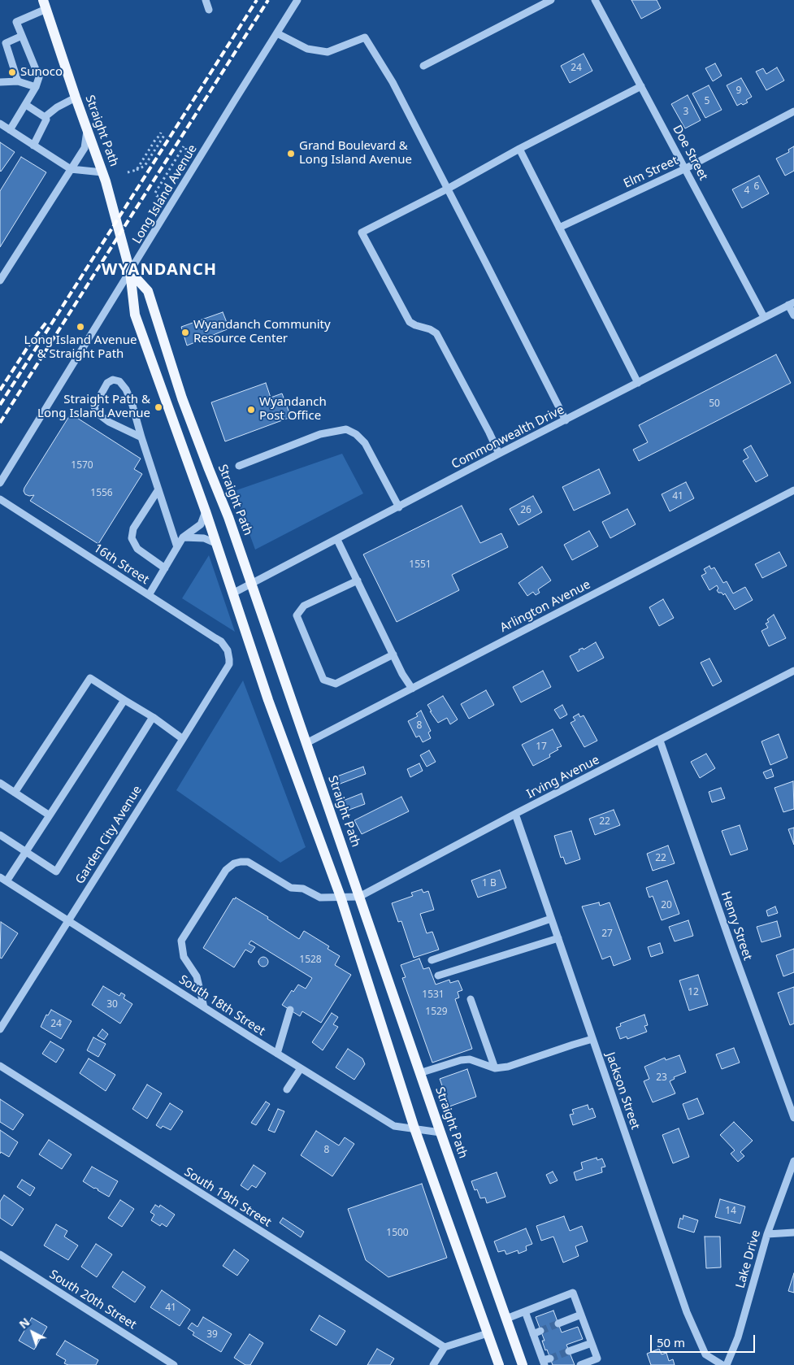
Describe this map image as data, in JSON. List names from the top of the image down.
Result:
{
  "streets": {
    "main road": ["Straight Path"],
    "street": [
      "Doe Street",
      "Elm Street",
      "Long Island Avenue",
      "Commonwealth Drive",
      "16th Street",
      "Arlington Avenue",
      "Irving Avenue",
      "Garden City Avenue",
      "Henry Street",
      "South 18th Street",
      "Jackson Street",
      "South 19th Street",
      "Lake Drive",
      "South 20th Street"
    ]
  },
  "crossings": [
    ["Straight Path", "Long Island Avenue"],
    ["Straight Path", "Commonwealth Drive"],
    ["Straight Path", "Arlington Avenue"],
    ["Straight Path", "Irving Avenue"],
    ["Straight Path", "South 18th Street"],
    ["Doe Street", "Elm Street"],
    ["Doe Street", "Commonwealth Drive"],
    ["16th Street", "Garden City Avenue"],
    ["Irving Avenue", "Henry Street"],
    ["Irving Avenue", "South 18th Street"],
    ["Irving Avenue", "Jackson Street"],
    ["Garden City Avenue", "South 18th Street"]
  ],
  "districts": ["WYANDANCH"],
  "places": [
    "Sunoco",
    "Grand Boulevard & Long Island Avenue",
    "Long Island Avenue & Straight Path",
    "Wyandanch Community Resource Center",
    "Straight Path & Long Island Avenue",
    "Wyandanch Post Office"
  ],
  "house_numbers": [
    "24",
    "9",
    "5",
    "3",
    "6",
    "4",
    "50",
    "1570",
    "1556",
    "41",
    "26",
    "1551",
    "8",
    "17",
    "22",
    "22",
    "1 B",
    "20",
    "27",
    "1528",
    "12",
    "1531",
    "30",
    "1529",
    "24",
    "23",
    "8",
    "14",
    "1500",
    "41",
    "39"
  ],
  "scale_bar": "50 m",
  "north": "top left"
}
